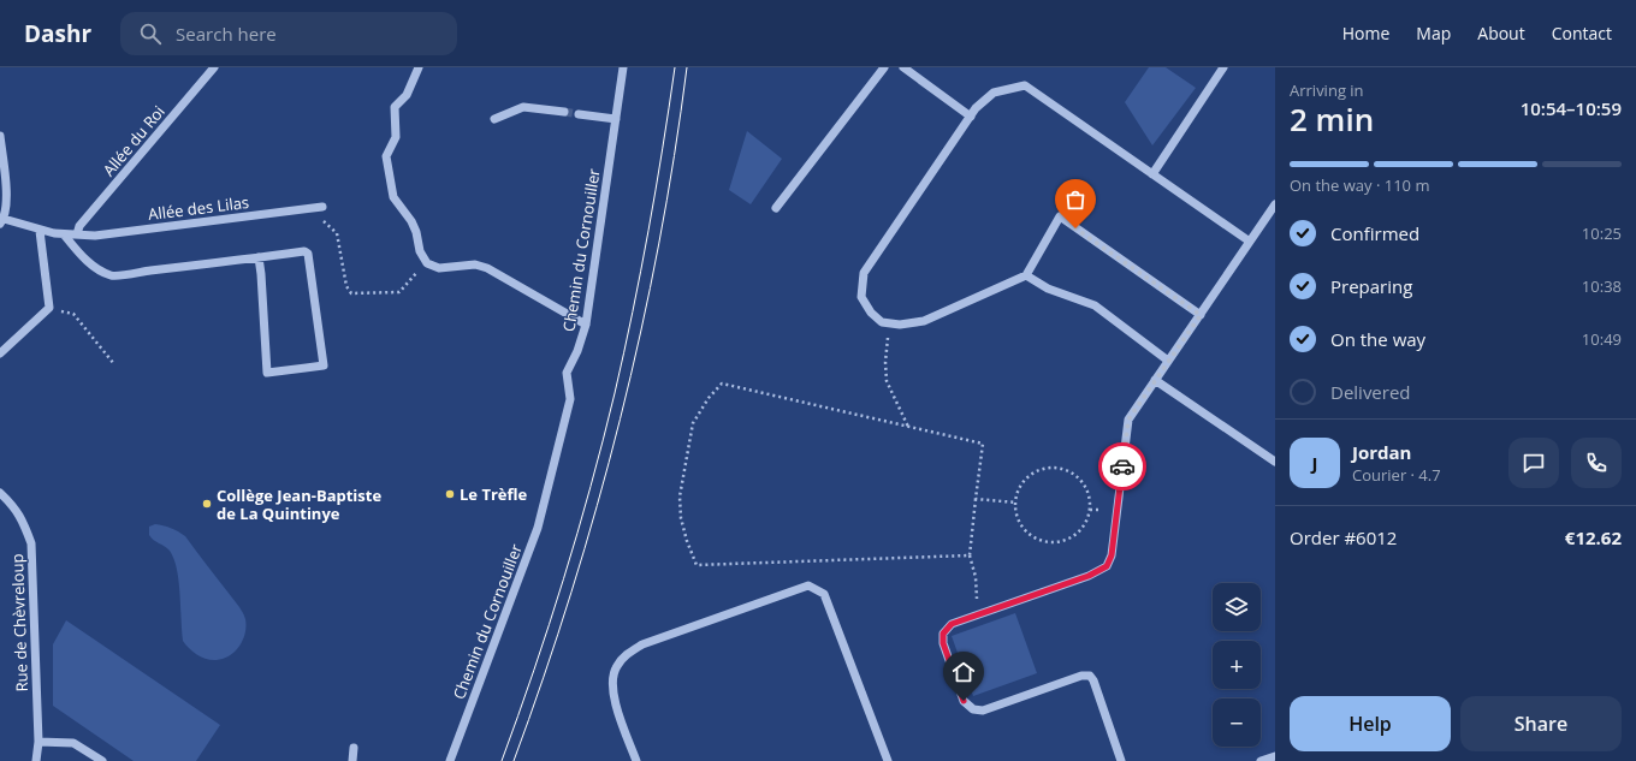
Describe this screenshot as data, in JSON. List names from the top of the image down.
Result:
{
  "streets": {
    "street": [
      "Allée du Roi",
      "Allée des Lilas",
      "Chemin du Cornouiller",
      "Rue de Chèvreloup"
    ]
  },
  "crossings": [
    ["Allée du Roi", "Allée des Lilas"]
  ],
  "places": ["Le Trèfle", "Collège Jean-Baptiste de La Quintinye"],
  "page": {
    "header": "Dashr",
    "search": "Search here",
    "nav": [
      "Home",
      "Map",
      "About",
      "Contact"
    ],
    "heading": ["2 min", "Arriving in", "10:54–10:59"],
    "panel": [
      "Jordan",
      "Courier · 4.7",
      "Order #6012",
      "€12.62"
    ],
    "bar": "On the way · 110 m",
    "list": [
      ["Confirmed", "10:25"],
      ["Preparing", "10:38"],
      ["On the way", "10:49"],
      "Delivered"
    ],
    "round": "J",
    "map_buttons": ["+", "−"],
    "buttons": ["Help", "Share"]
  }
}
